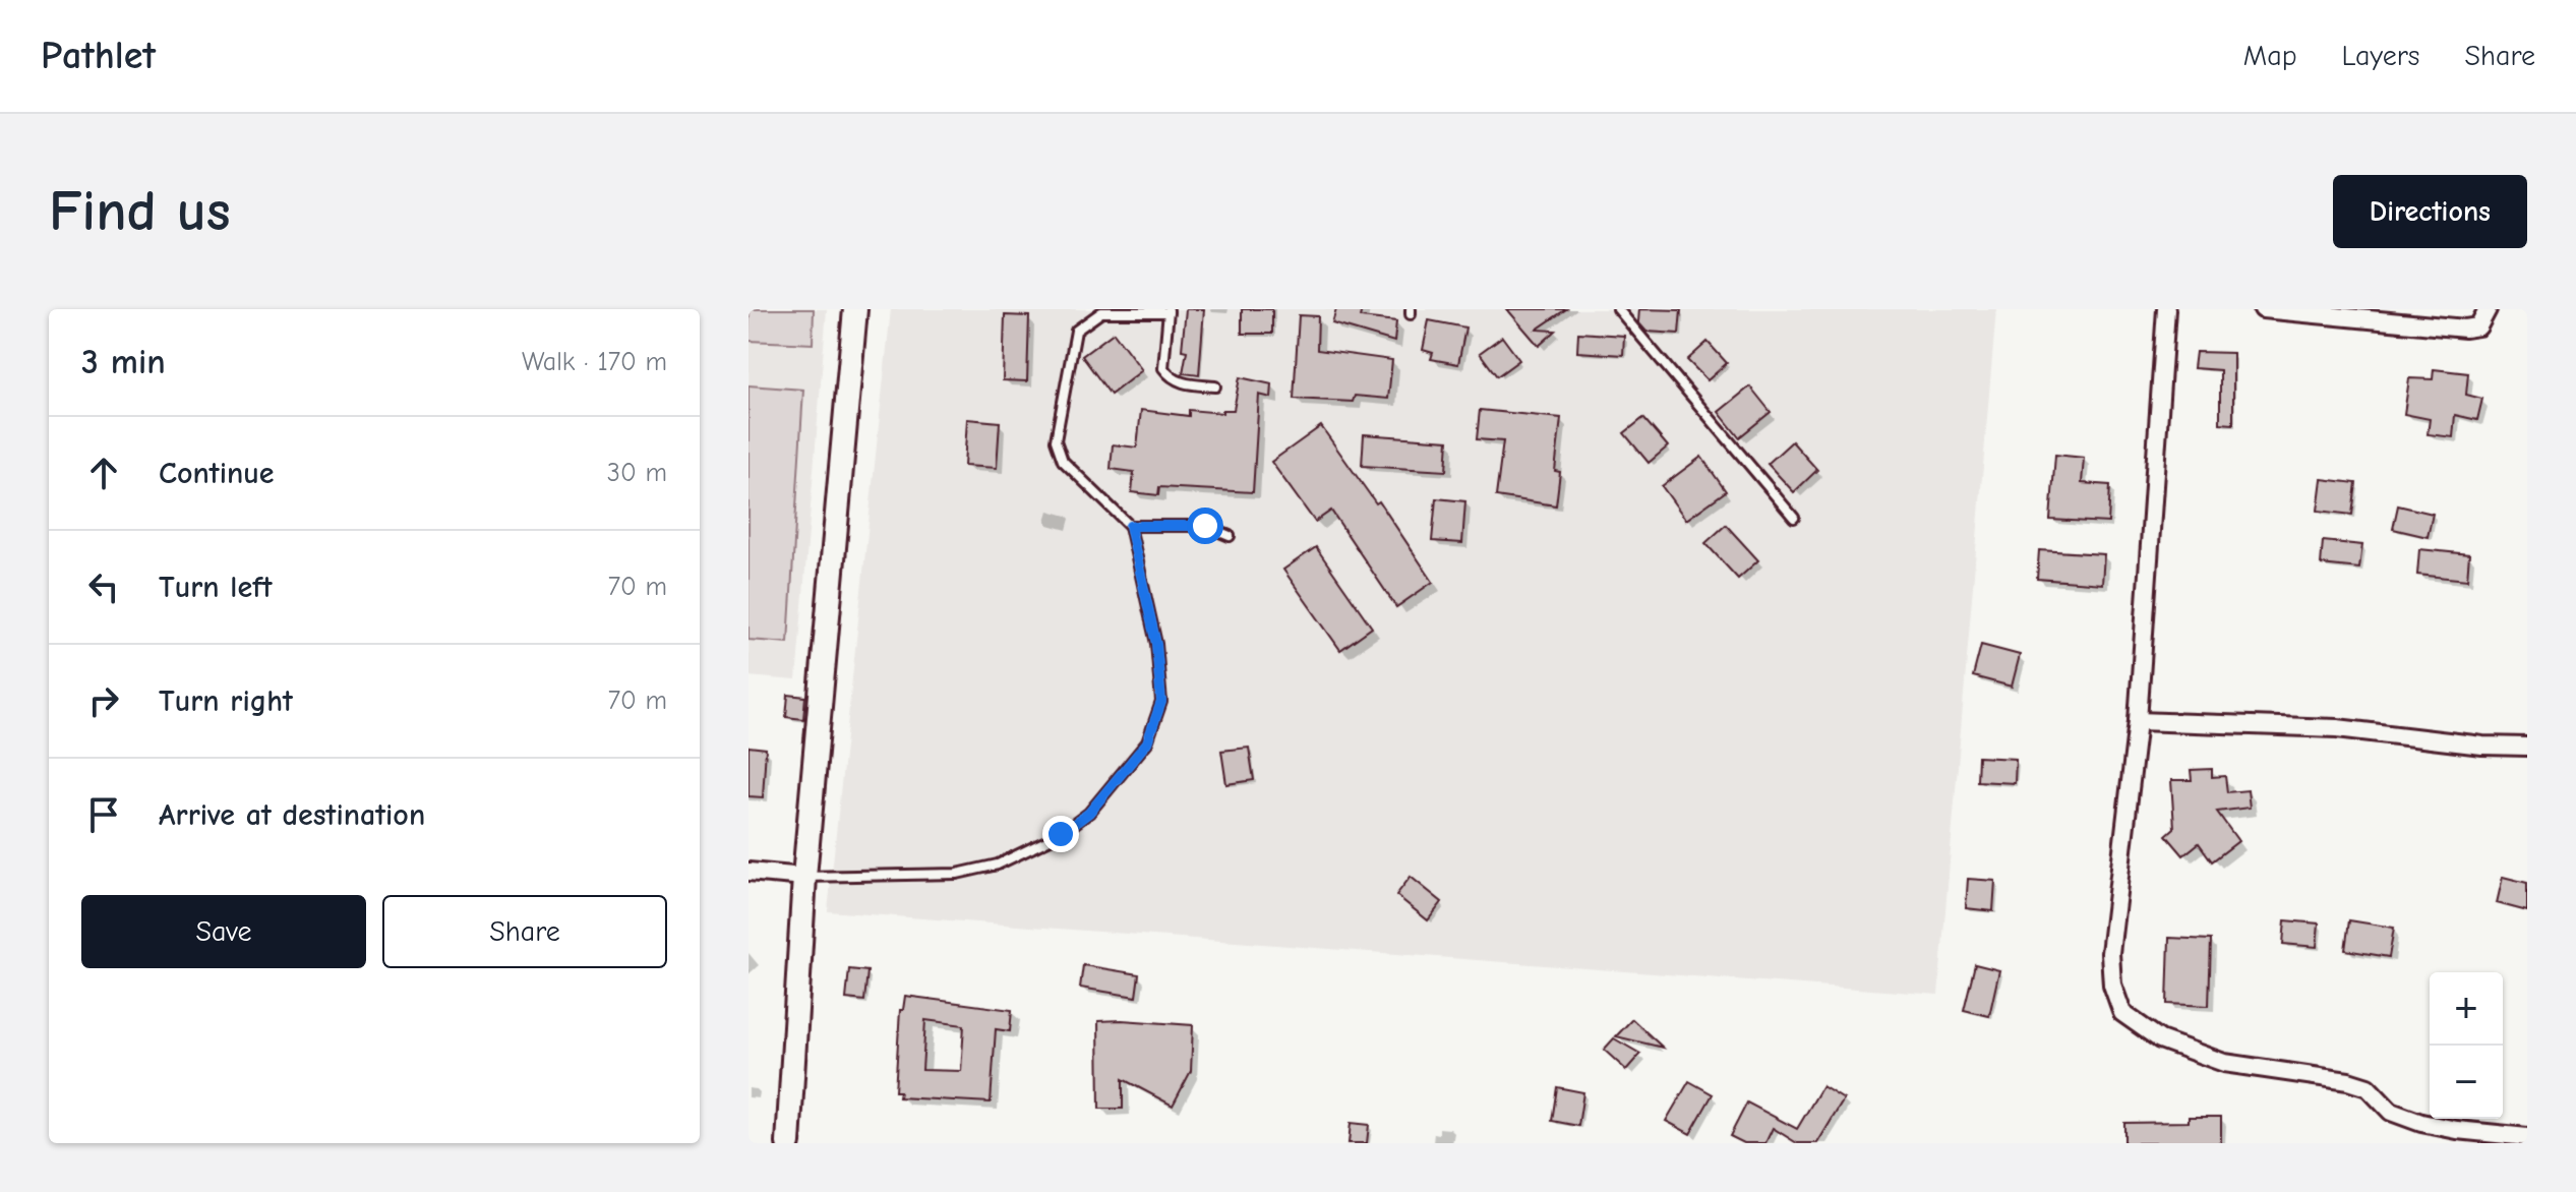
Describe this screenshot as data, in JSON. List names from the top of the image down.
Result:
{
  "page": {
    "header": "Pathlet",
    "nav": ["Map", "Layers", "Share"],
    "buttons": [
      "Directions",
      ["Save", "Share"]
    ],
    "title": "Find us",
    "heading": ["3 min", "Walk · 170 m"],
    "list": [
      ["Continue", "30 m"],
      ["Turn left", "70 m"],
      ["Turn right", "70 m"],
      "Arrive at destination"
    ],
    "map_buttons": ["+", "−"]
  }
}
